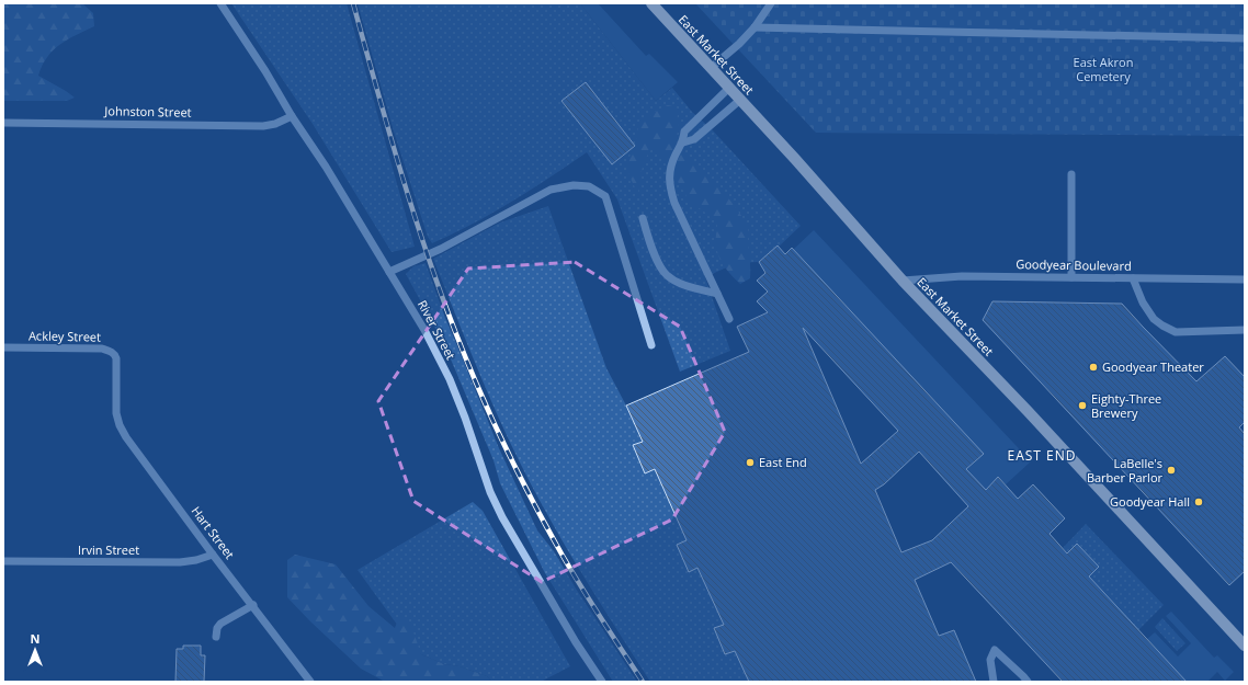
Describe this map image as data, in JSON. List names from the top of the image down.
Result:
{
  "streets": {
    "main road": ["East Market Street"],
    "street": [
      "Johnston Street",
      "Goodyear Boulevard",
      "River Street",
      "Ackley Street",
      "Hart Street",
      "Irvin Street"
    ]
  },
  "crossings": [
    ["East Market Street", "Goodyear Boulevard"],
    ["Johnston Street", "River Street"],
    ["Ackley Street", "Hart Street"],
    ["Hart Street", "Irvin Street"]
  ],
  "districts": ["EAST END"],
  "parks": ["East Akron Cemetery"],
  "places": [
    "Goodyear Theater",
    "Eighty-Three Brewery",
    "East End",
    "LaBelle's Barber Parlor",
    "Goodyear Hall"
  ],
  "north": "top"
}
